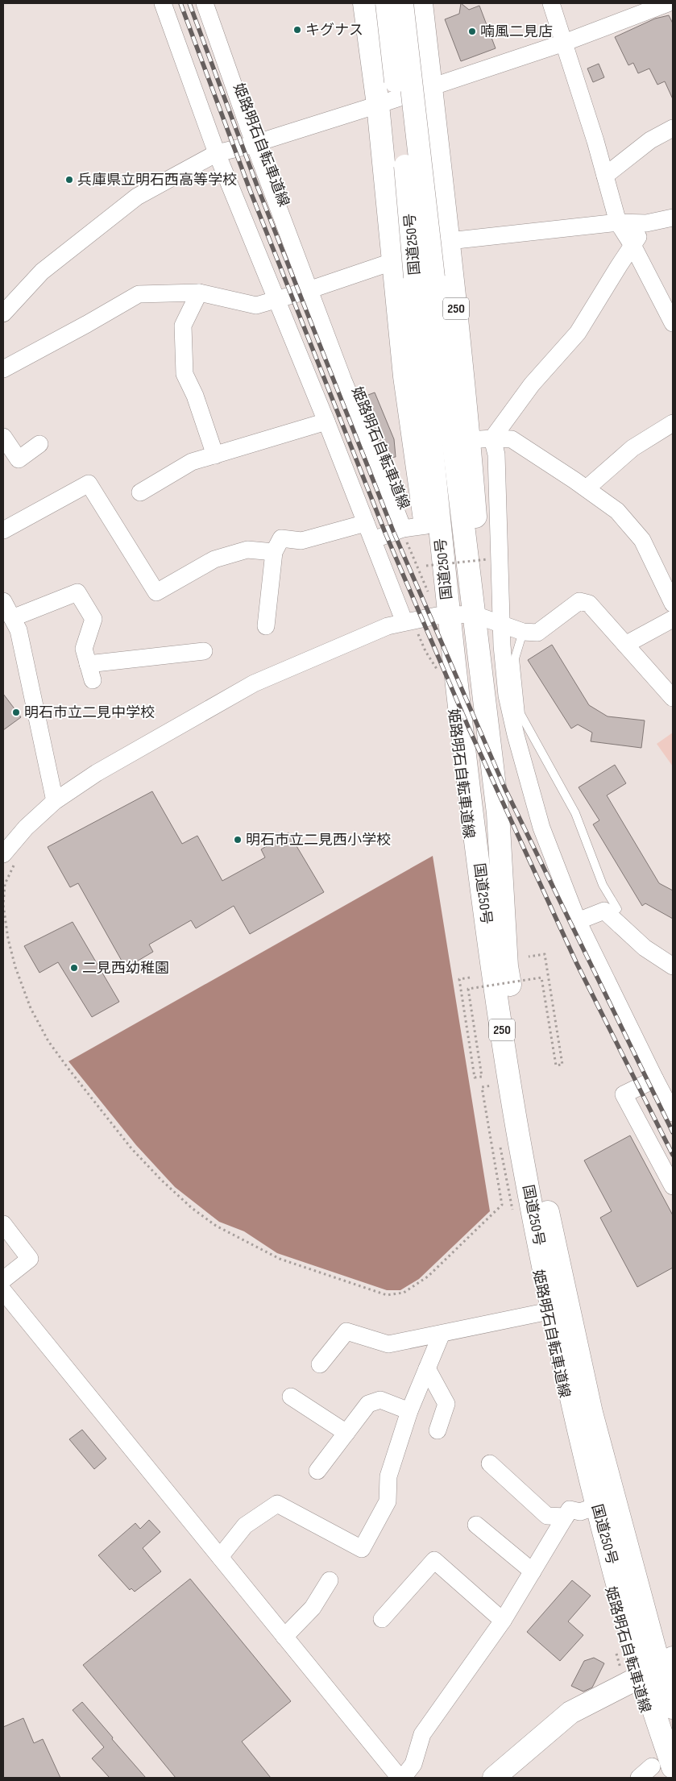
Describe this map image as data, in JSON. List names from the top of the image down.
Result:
{
  "streets": {
    "main road": ["国道250号", "250"],
    "path": ["姫路明石自転車道線"]
  },
  "crossings": [
    ["姫路明石自転車道線", "国道250号"],
    ["国道250号", "250"]
  ],
  "places": [
    "キグナス",
    "喃風二見店",
    "兵庫県立明石西高等学校",
    "明石市立二見中学校",
    "明石市立二見西小学校",
    "二見西幼稚園"
  ]
}
